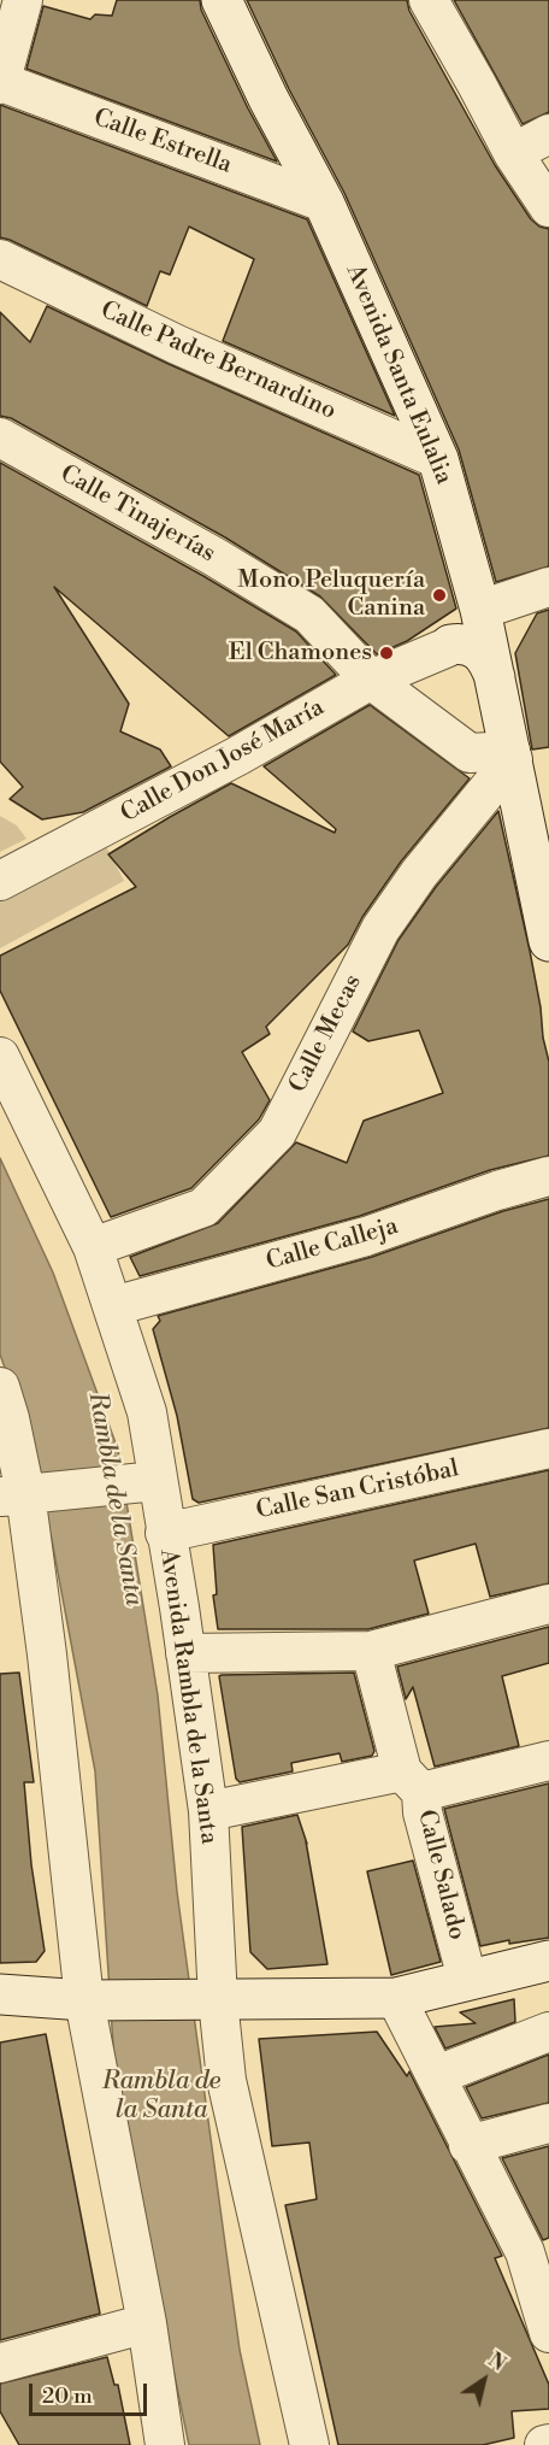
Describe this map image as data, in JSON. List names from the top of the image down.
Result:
{
  "streets": {
    "street": [
      "Calle Estrella",
      "Calle Padre Bernardino",
      "Avenida Santa Eulalia",
      "Calle Tinajerías",
      "Calle Don José María",
      "Calle Mecas",
      "Calle Calleja",
      "Calle San Cristóbal",
      "Avenida Rambla de la Santa",
      "Calle Salado"
    ]
  },
  "crossings": [
    ["Calle Estrella", "Avenida Santa Eulalia"],
    ["Calle Padre Bernardino", "Avenida Santa Eulalia"],
    ["Avenida Santa Eulalia", "Calle Tinajerías"],
    ["Avenida Santa Eulalia", "Calle Mecas"],
    ["Calle Tinajerías", "Calle Don José María"],
    ["Calle Tinajerías", "Calle Mecas"],
    ["Calle Mecas", "Avenida Rambla de la Santa"],
    ["Calle Calleja", "Avenida Rambla de la Santa"],
    ["Calle San Cristóbal", "Avenida Rambla de la Santa"]
  ],
  "water": ["Rambla de la Santa"],
  "places": ["Mono Peluquería Canina", "El Chamones"],
  "scale_bar": "20 m",
  "north": "top right"
}
